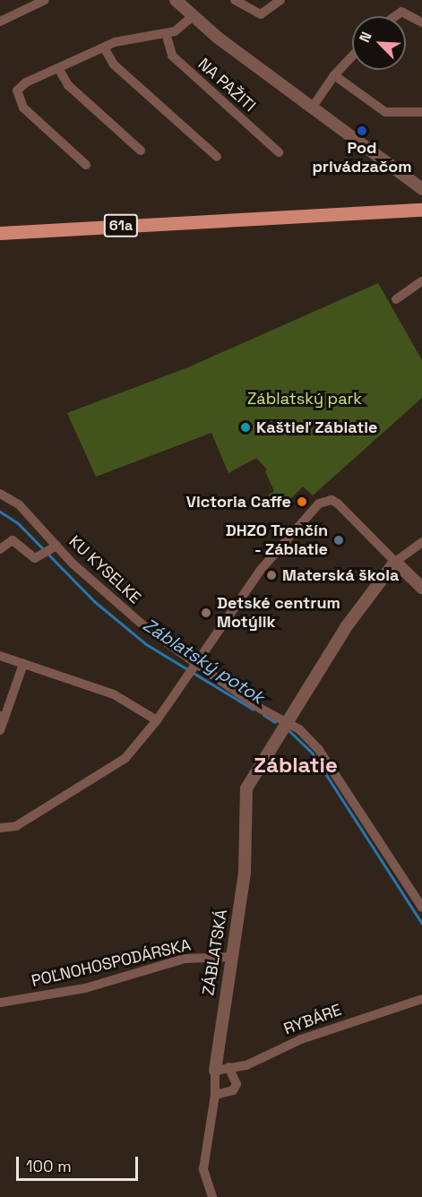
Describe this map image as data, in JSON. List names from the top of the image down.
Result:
{
  "streets": {
    "main road": ["61a"],
    "street": [
      "NA PAŽITI",
      "KU KYSELKE",
      "ZÁBLATSKÁ",
      "POĽNOHOSPODÁRSKA",
      "RYBÁRE"
    ]
  },
  "crossings": [
    ["KU KYSELKE", "ZÁBLATSKÁ"],
    ["ZÁBLATSKÁ", "POĽNOHOSPODÁRSKA"],
    ["ZÁBLATSKÁ", "RYBÁRE"]
  ],
  "districts": ["Záblatie"],
  "water": ["Záblatský potok"],
  "parks": ["Záblatský park"],
  "places": [
    "Pod privádzačom",
    "Kaštieľ Záblatie",
    "Victoria Caffe",
    "DHZO Trenčín - Záblatie",
    "Materská škola",
    "Detské centrum Motýlik"
  ],
  "scale_bar": "100 m",
  "north": "top left"
}
